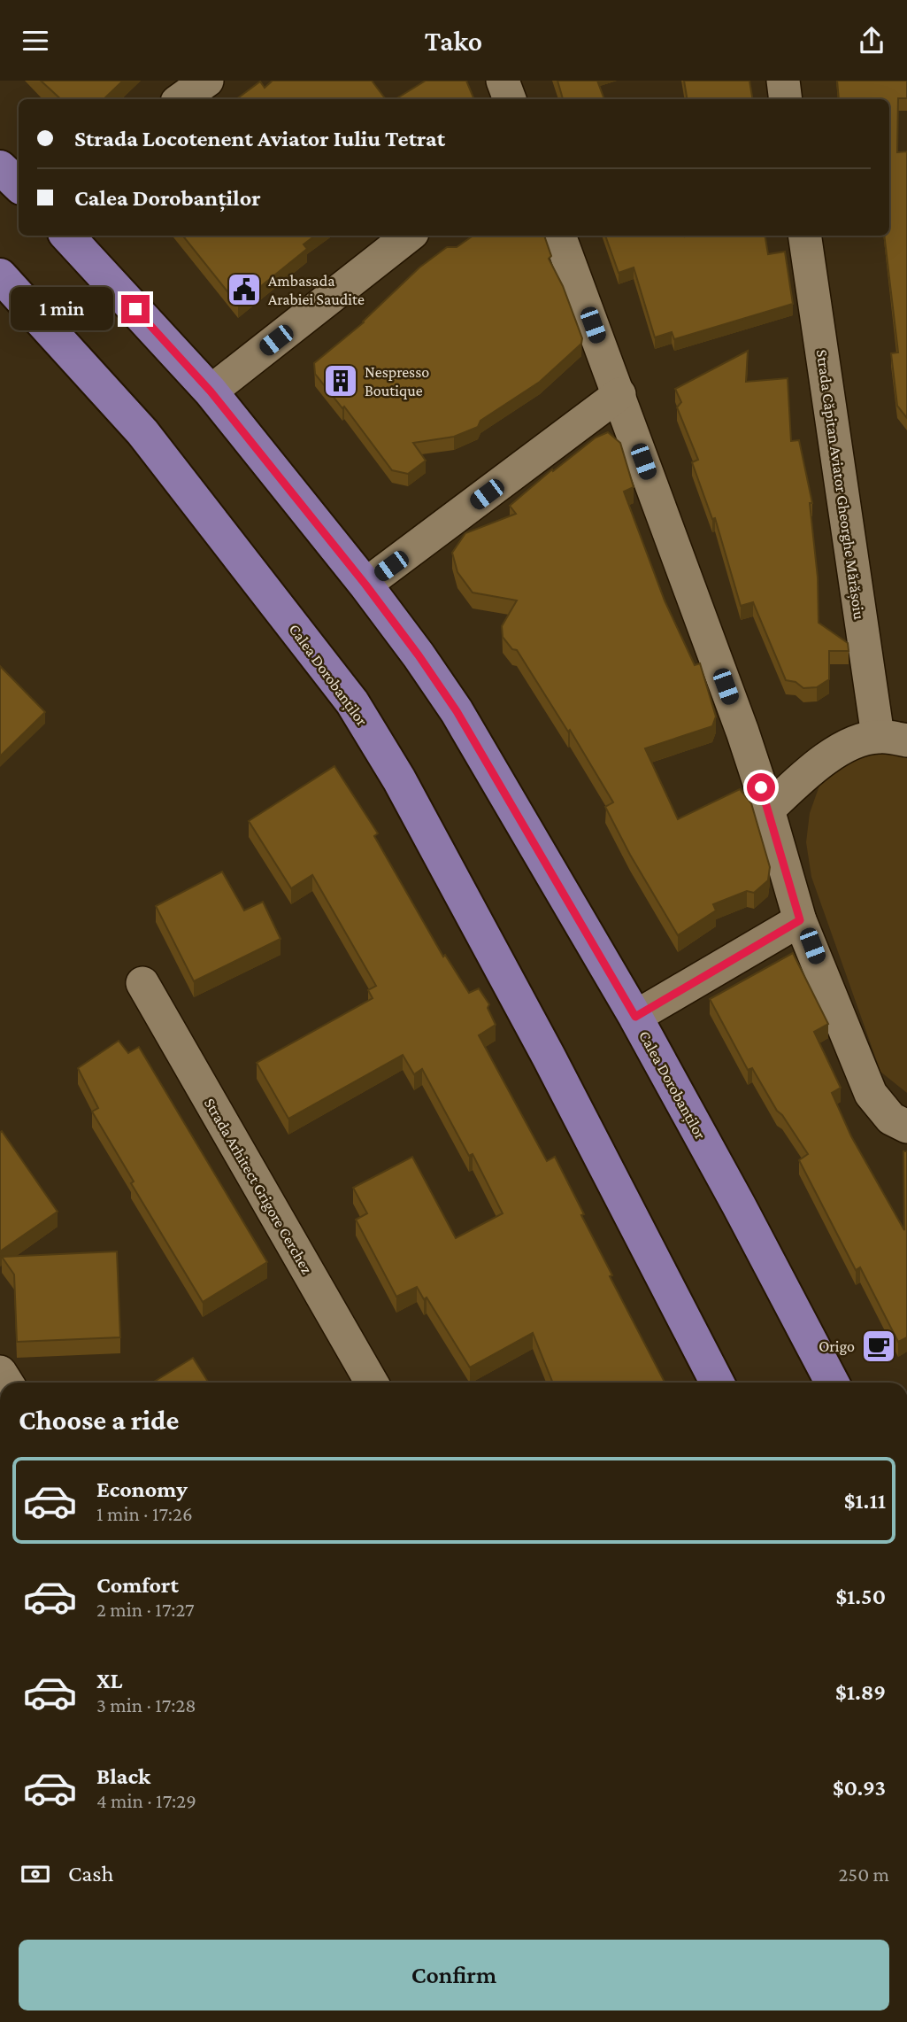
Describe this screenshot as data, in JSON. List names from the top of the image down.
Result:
{
  "streets": {
    "main road": ["Calea Dorobanților"],
    "street": ["Strada Căpitan Aviator Gheorghe Mărășoiu", "Strada Arhitect Grigore Cerchez"]
  },
  "places": {
    "public building": ["Ambasada Arabiei Saudite"],
    "building": ["Nespresso Boutique"],
    "cafe": ["Origo"]
  },
  "page": {
    "header": "Tako",
    "banner": ["Strada Locotenent Aviator Iuliu Tetrat", "Calea Dorobanților"],
    "bubble": "1 min",
    "heading": "Choose a ride",
    "list": [
      {
        "name": "Economy",
        "note": "1 min · 17:26",
        "value": "$1.11"
      },
      {
        "name": "Comfort",
        "note": "2 min · 17:27",
        "value": "$1.50"
      },
      {
        "name": "XL",
        "note": "3 min · 17:28",
        "value": "$1.89"
      },
      {
        "name": "Black",
        "note": "4 min · 17:29",
        "value": "$0.93"
      }
    ],
    "pay": ["Cash", "250 m"],
    "buttons": "Confirm"
  }
}
